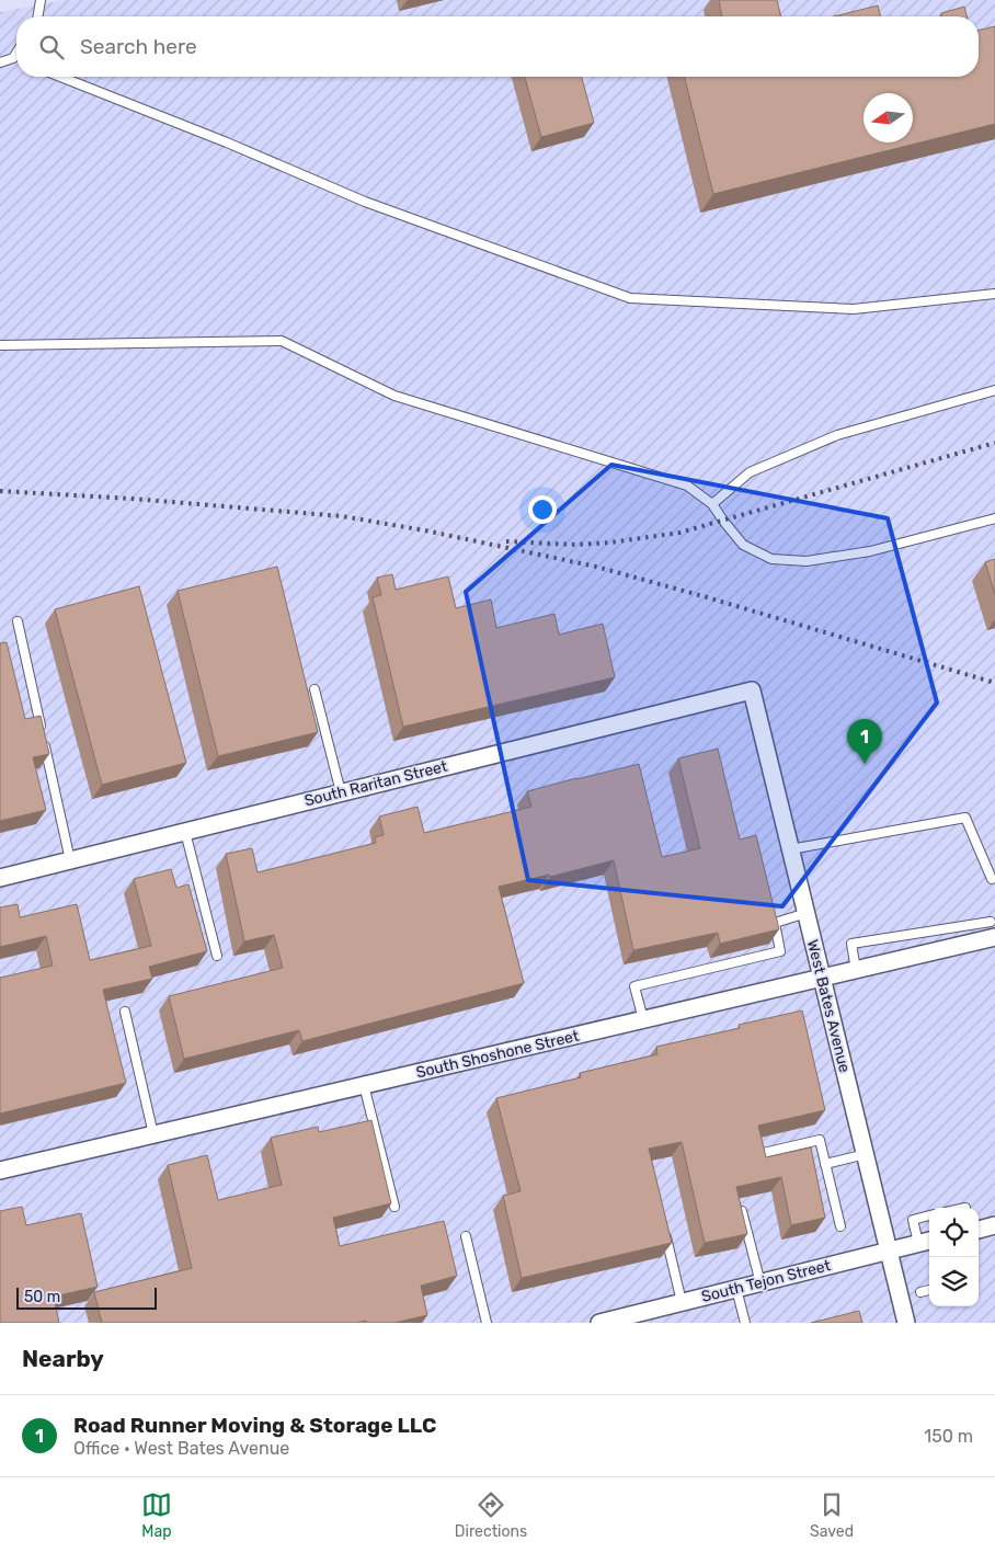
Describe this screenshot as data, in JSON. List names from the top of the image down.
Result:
{
  "streets": {
    "street": [
      "South Raritan Street",
      "West Bates Avenue",
      "South Shoshone Street",
      "South Tejon Street"
    ]
  },
  "crossings": [
    ["South Raritan Street", "West Bates Avenue"],
    ["West Bates Avenue", "South Shoshone Street"],
    ["West Bates Avenue", "South Tejon Street"]
  ],
  "scale_bar": "50 m",
  "north": "left",
  "page": {
    "search": "Search here",
    "pins": "1",
    "scale": "50 m",
    "heading": "Nearby",
    "list": [
      {
        "mark": "1",
        "name": "Road Runner Moving & Storage LLC",
        "note": "Office · West Bates Avenue",
        "value": "150 m"
      }
    ],
    "nav": ["Map", "Directions", "Saved"]
  }
}
